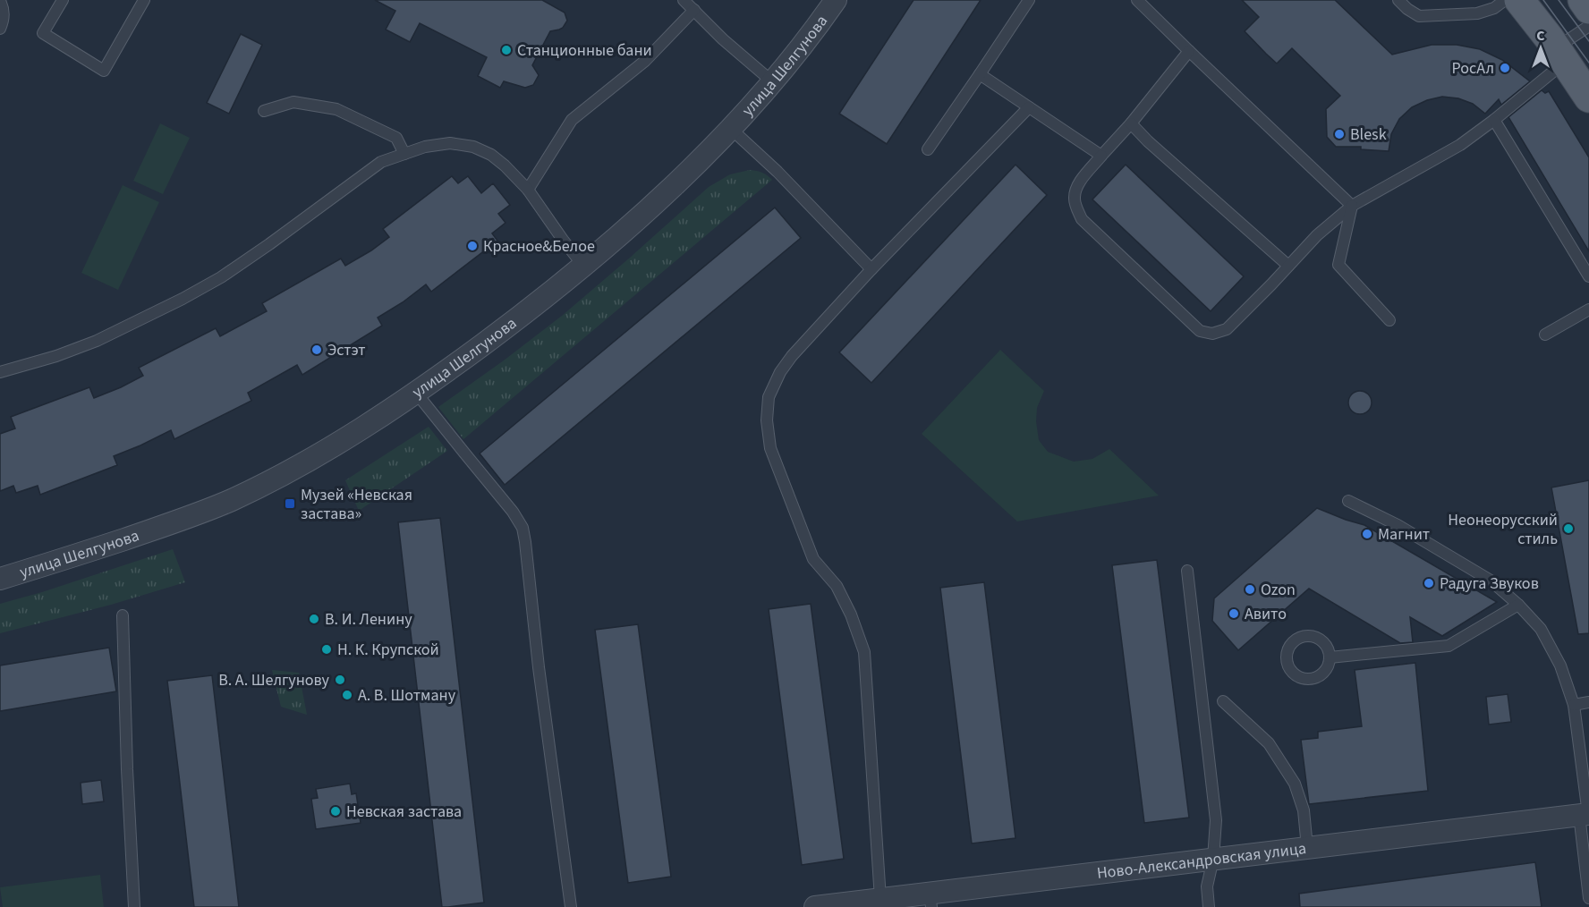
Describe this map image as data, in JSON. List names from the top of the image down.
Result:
{
  "streets": {
    "street": ["улица Шелгунова", "Ново-Александровская улица"]
  },
  "places": {
    "other": [
      "Станционные бани",
      "РосАл",
      "Blesk",
      "Красное&Белое",
      "Эстэт",
      "Неонеорусский стиль",
      "Магнит",
      "Радуга Звуков",
      "Ozon",
      "Авито",
      "В. И. Ленину",
      "Н. К. Крупской",
      "В. А. Шелгунову",
      "А. В. Шотману",
      "Невская застава"
    ],
    "transit": ["Музей «Невская застава»"]
  },
  "north": "top"
}
